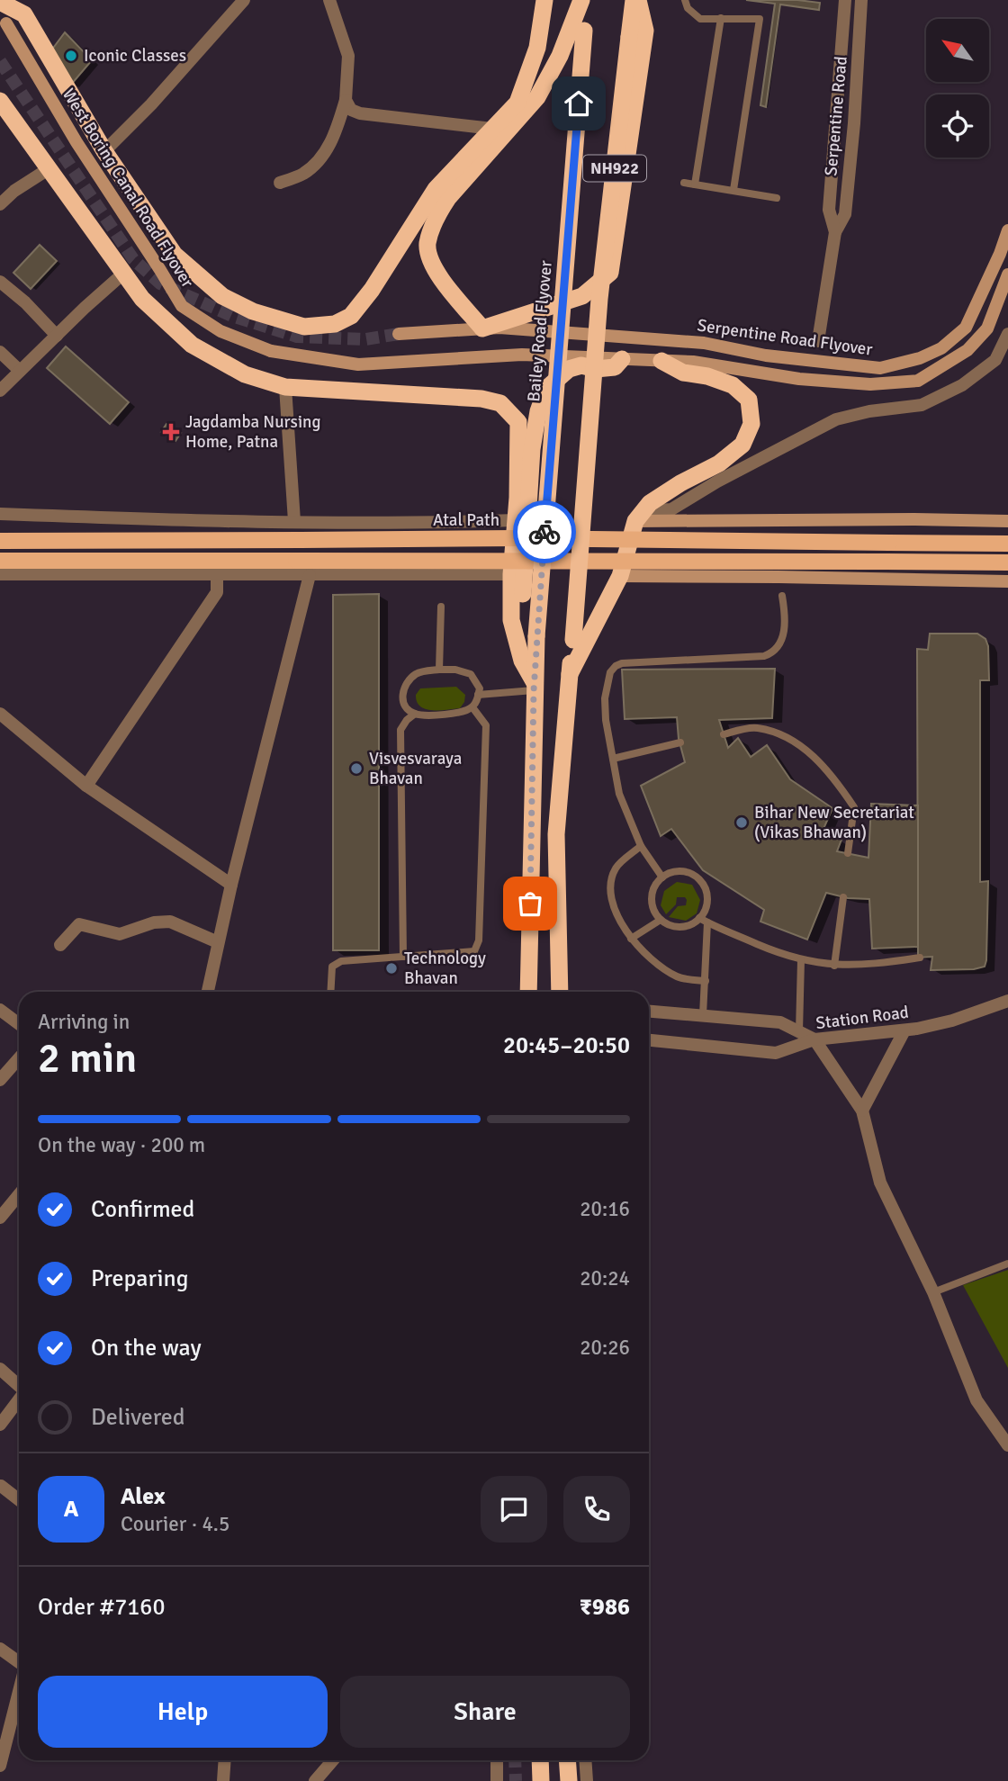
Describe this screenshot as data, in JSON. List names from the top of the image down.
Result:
{
  "streets": {
    "highway": ["NH922", "Bailey Road Flyover"],
    "main road": ["West Boring Canal Road Flyover", "Serpentine Road Flyover", "Atal Path"],
    "street": ["Serpentine Road", "Station Road"]
  },
  "crossings": [
    ["NH922", "Bailey Road Flyover"],
    ["West Boring Canal Road Flyover", "Serpentine Road Flyover"]
  ],
  "places": {
    "other": [
      "Iconic Classes",
      "Visvesvaraya Bhavan",
      "Bihar New Secretariat (Vikas Bhawan)",
      "Technology Bhavan"
    ],
    "health": ["Jagdamba Nursing Home, Patna"]
  },
  "north": "top left",
  "page": {
    "heading": ["2 min", "Arriving in", "20:45–20:50"],
    "panel": [
      "Alex",
      "Courier · 4.5",
      "Order #7160",
      "₹986"
    ],
    "bar": "On the way · 200 m",
    "list": [
      ["Confirmed", "20:16"],
      ["Preparing", "20:24"],
      ["On the way", "20:26"],
      "Delivered"
    ],
    "round": "A",
    "buttons": ["Help", "Share"]
  }
}
